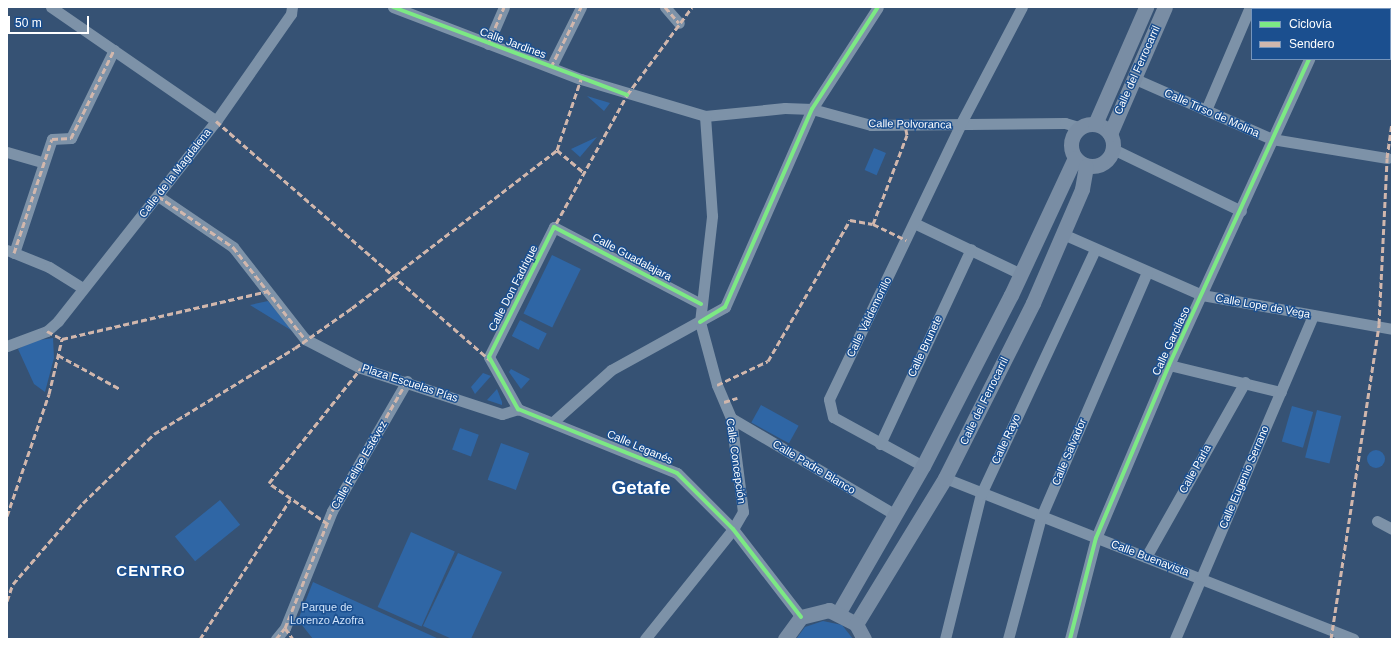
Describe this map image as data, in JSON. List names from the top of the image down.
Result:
{
  "streets": {
    "street": [
      "Calle Jardines",
      "Calle del Ferrocarril",
      "Calle Tirso de Molina",
      "Calle Polvoranca",
      "Calle de la Magdalena",
      "Calle Guadalajara",
      "Calle Don Fadrique",
      "Calle Lope de Vega",
      "Calle Valdemorillo",
      "Calle Garcilaso",
      "Calle Brunete",
      "Plaza Escuelas Pías",
      "Calle Rayo",
      "Calle Leganés",
      "Calle Salvador",
      "Calle Concepción",
      "Calle Felipe Estévez",
      "Calle Padre Blanco",
      "Calle Parla",
      "Calle Eugenio Serrano",
      "Calle Buenavista"
    ]
  },
  "crossings": [
    ["Calle Jardines", "Calle Polvoranca"],
    ["Calle del Ferrocarril", "Calle Tirso de Molina"],
    ["Calle del Ferrocarril", "Calle Polvoranca"],
    ["Calle del Ferrocarril", "Calle Lope de Vega"],
    ["Calle del Ferrocarril", "Calle Buenavista"],
    ["Calle Tirso de Molina", "Calle Garcilaso"],
    ["Calle Polvoranca", "Calle Valdemorillo"],
    ["Calle Polvoranca", "Calle Concepción"],
    ["Calle de la Magdalena", "Plaza Escuelas Pías"],
    ["Calle Guadalajara", "Calle Don Fadrique"],
    ["Calle Guadalajara", "Calle Concepción"],
    ["Calle Don Fadrique", "Plaza Escuelas Pías"],
    ["Calle Don Fadrique", "Calle Leganés"],
    ["Calle Lope de Vega", "Calle Garcilaso"],
    ["Calle Lope de Vega", "Calle Rayo"],
    ["Calle Lope de Vega", "Calle Salvador"],
    ["Calle Lope de Vega", "Calle Eugenio Serrano"],
    ["Calle Valdemorillo", "Calle Brunete"],
    ["Calle Garcilaso", "Calle Buenavista"],
    ["Plaza Escuelas Pías", "Calle Leganés"],
    ["Plaza Escuelas Pías", "Calle Felipe Estévez"],
    ["Calle Rayo", "Calle Buenavista"],
    ["Calle Leganés", "Calle Concepción"],
    ["Calle Salvador", "Calle Buenavista"],
    ["Calle Concepción", "Calle Padre Blanco"],
    ["Calle Parla", "Calle Buenavista"],
    ["Calle Eugenio Serrano", "Calle Buenavista"]
  ],
  "districts": ["Getafe", "CENTRO"],
  "parks": ["Parque de Lorenzo Azofra"],
  "legend": ["Ciclovía", "Sendero"],
  "scale_bar": "50 m"
}
